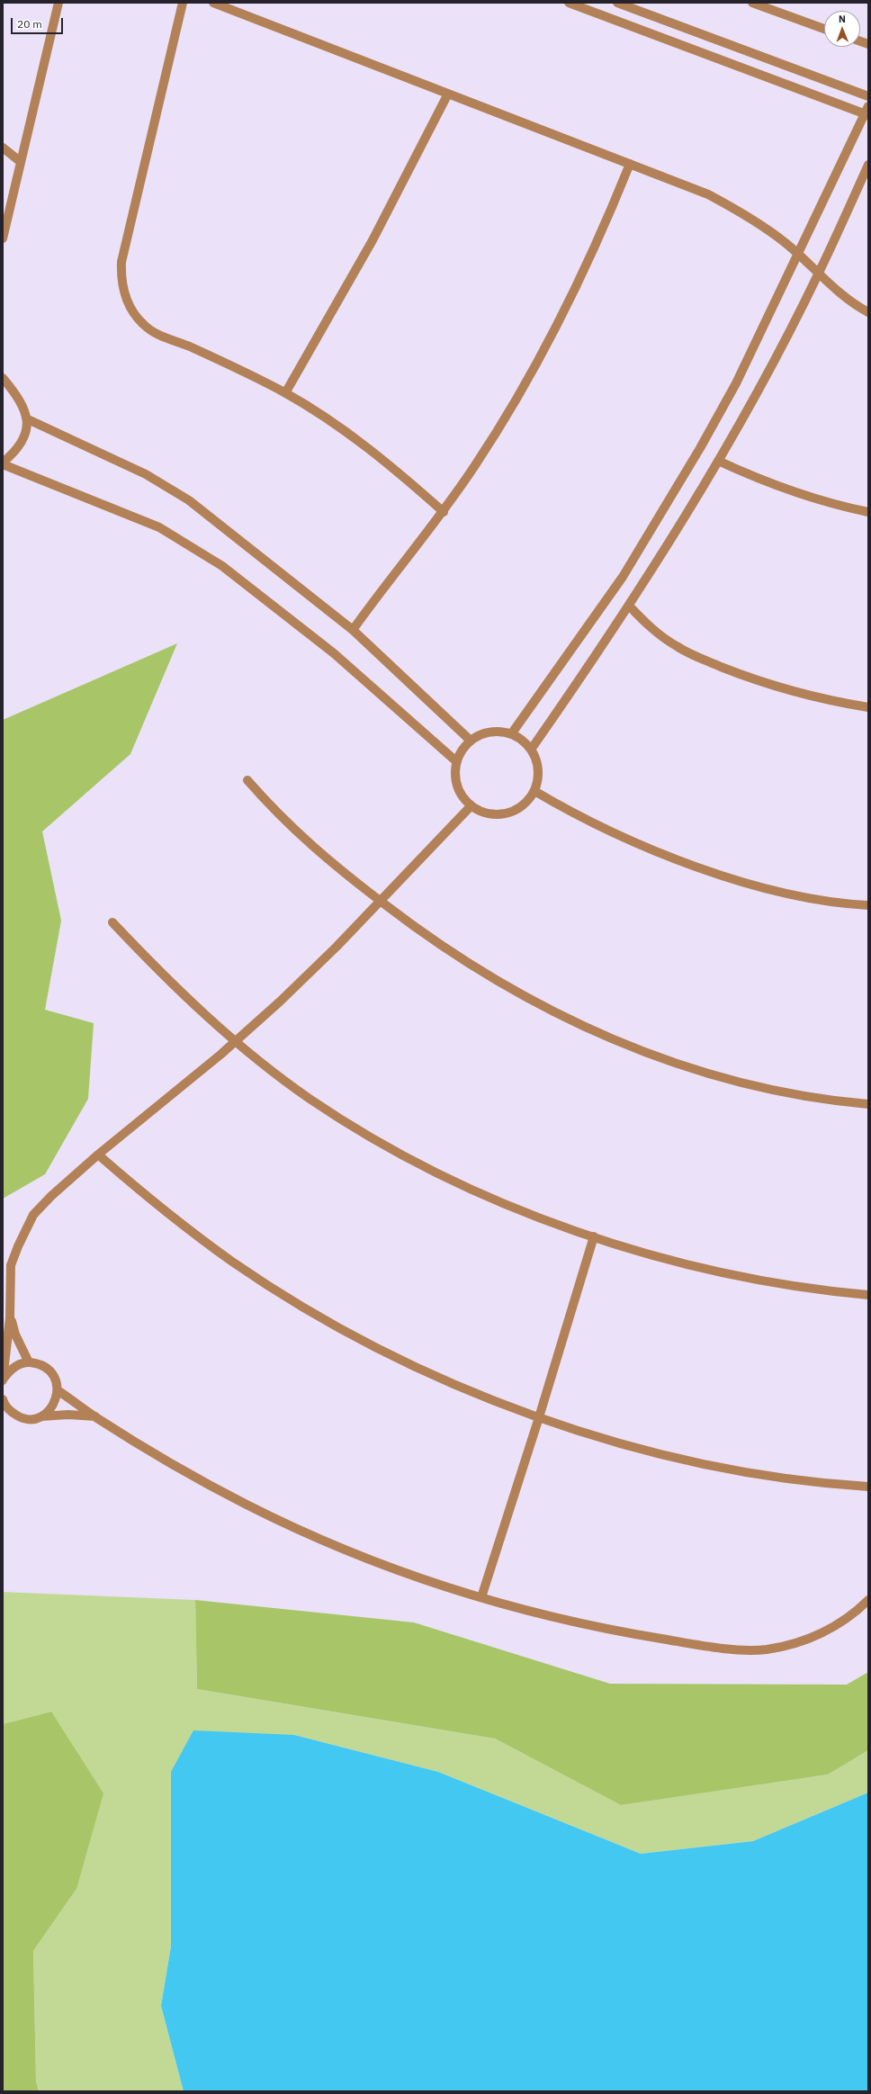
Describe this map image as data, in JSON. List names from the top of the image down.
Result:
{
  "scale_bar": "20 m",
  "north": "top"
}
